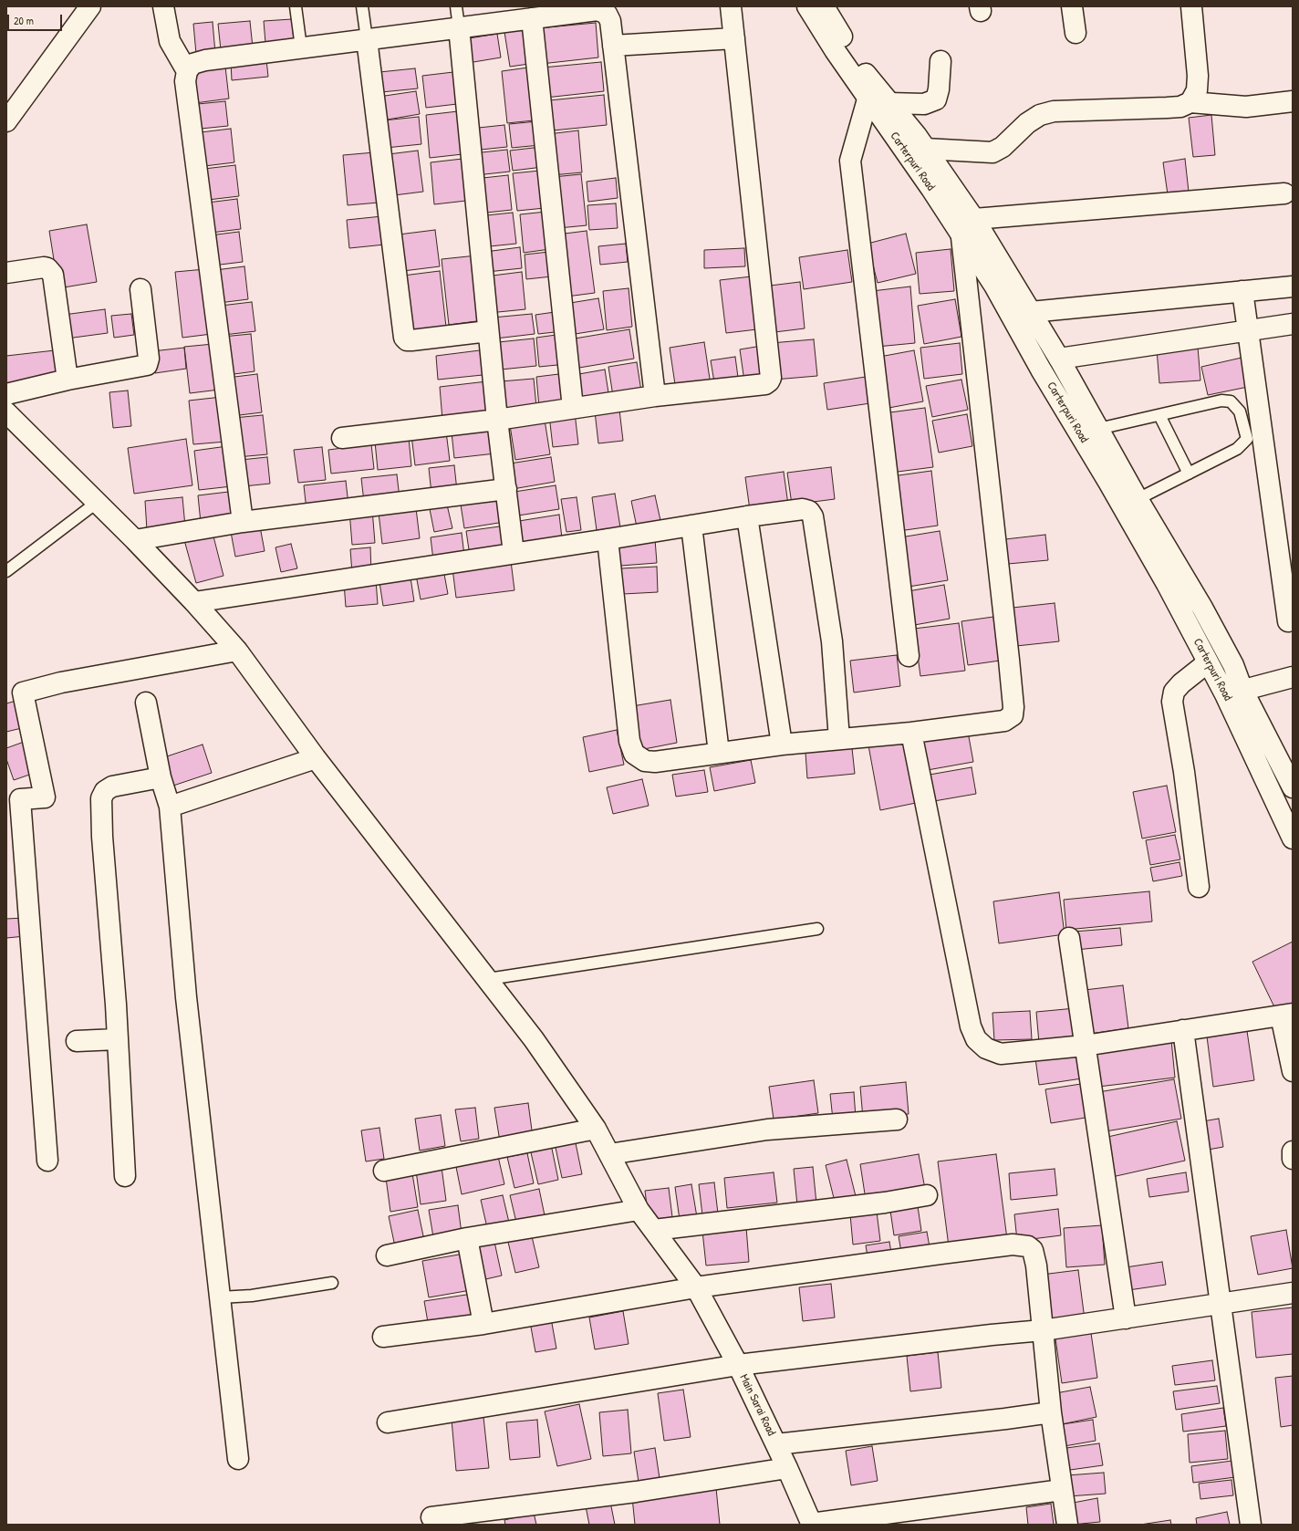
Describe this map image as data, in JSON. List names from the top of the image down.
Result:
{
  "streets": {
    "street": ["Carterpuri Road", "Main Sarai Road"]
  },
  "scale_bar": "20 m"
}
